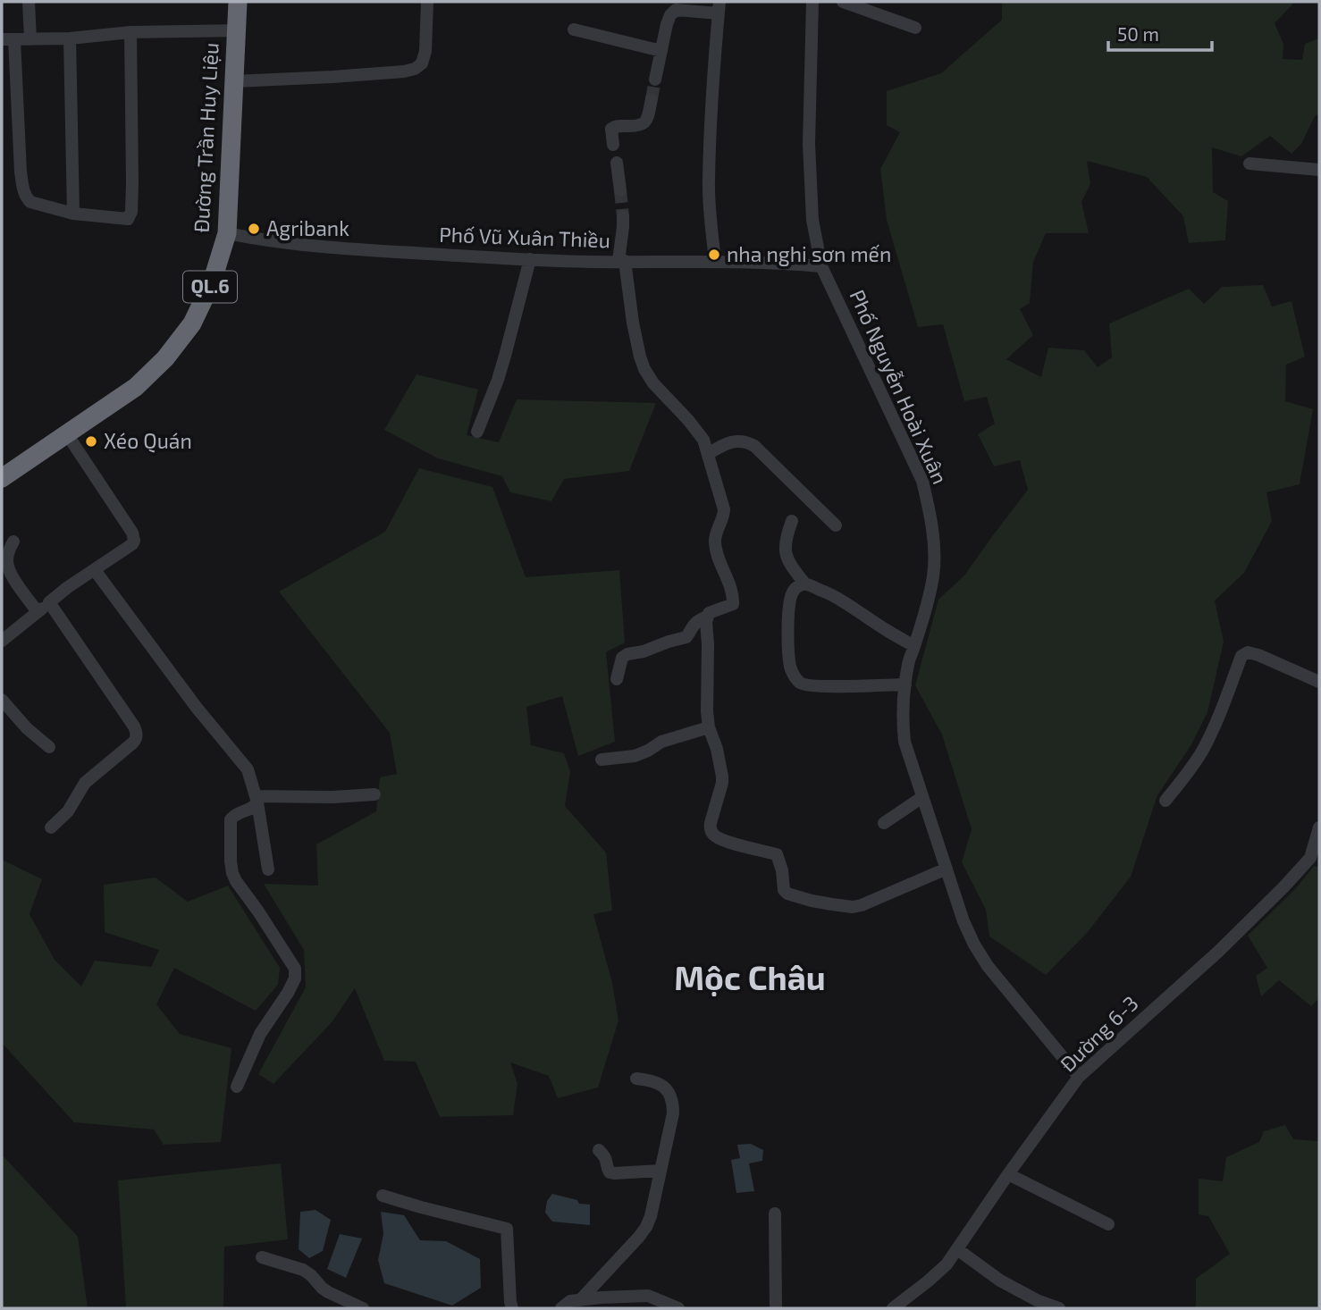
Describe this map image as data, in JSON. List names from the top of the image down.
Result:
{
  "streets": {
    "highway": ["Đường Trần Huy Liệu", "QL.6"],
    "street": ["Phố Vũ Xuân Thiều", "Phố Nguyễn Hoài Xuân", "Đường 6-3"]
  },
  "crossings": [
    ["Đường Trần Huy Liệu", "Phố Vũ Xuân Thiều"],
    ["Phố Vũ Xuân Thiều", "Phố Nguyễn Hoài Xuân"],
    ["Phố Nguyễn Hoài Xuân", "Đường 6-3"]
  ],
  "districts": ["Mộc Châu"],
  "places": ["Agribank", "nha nghi sơn mến", "Xéo Quán"],
  "scale_bar": "50 m"
}
